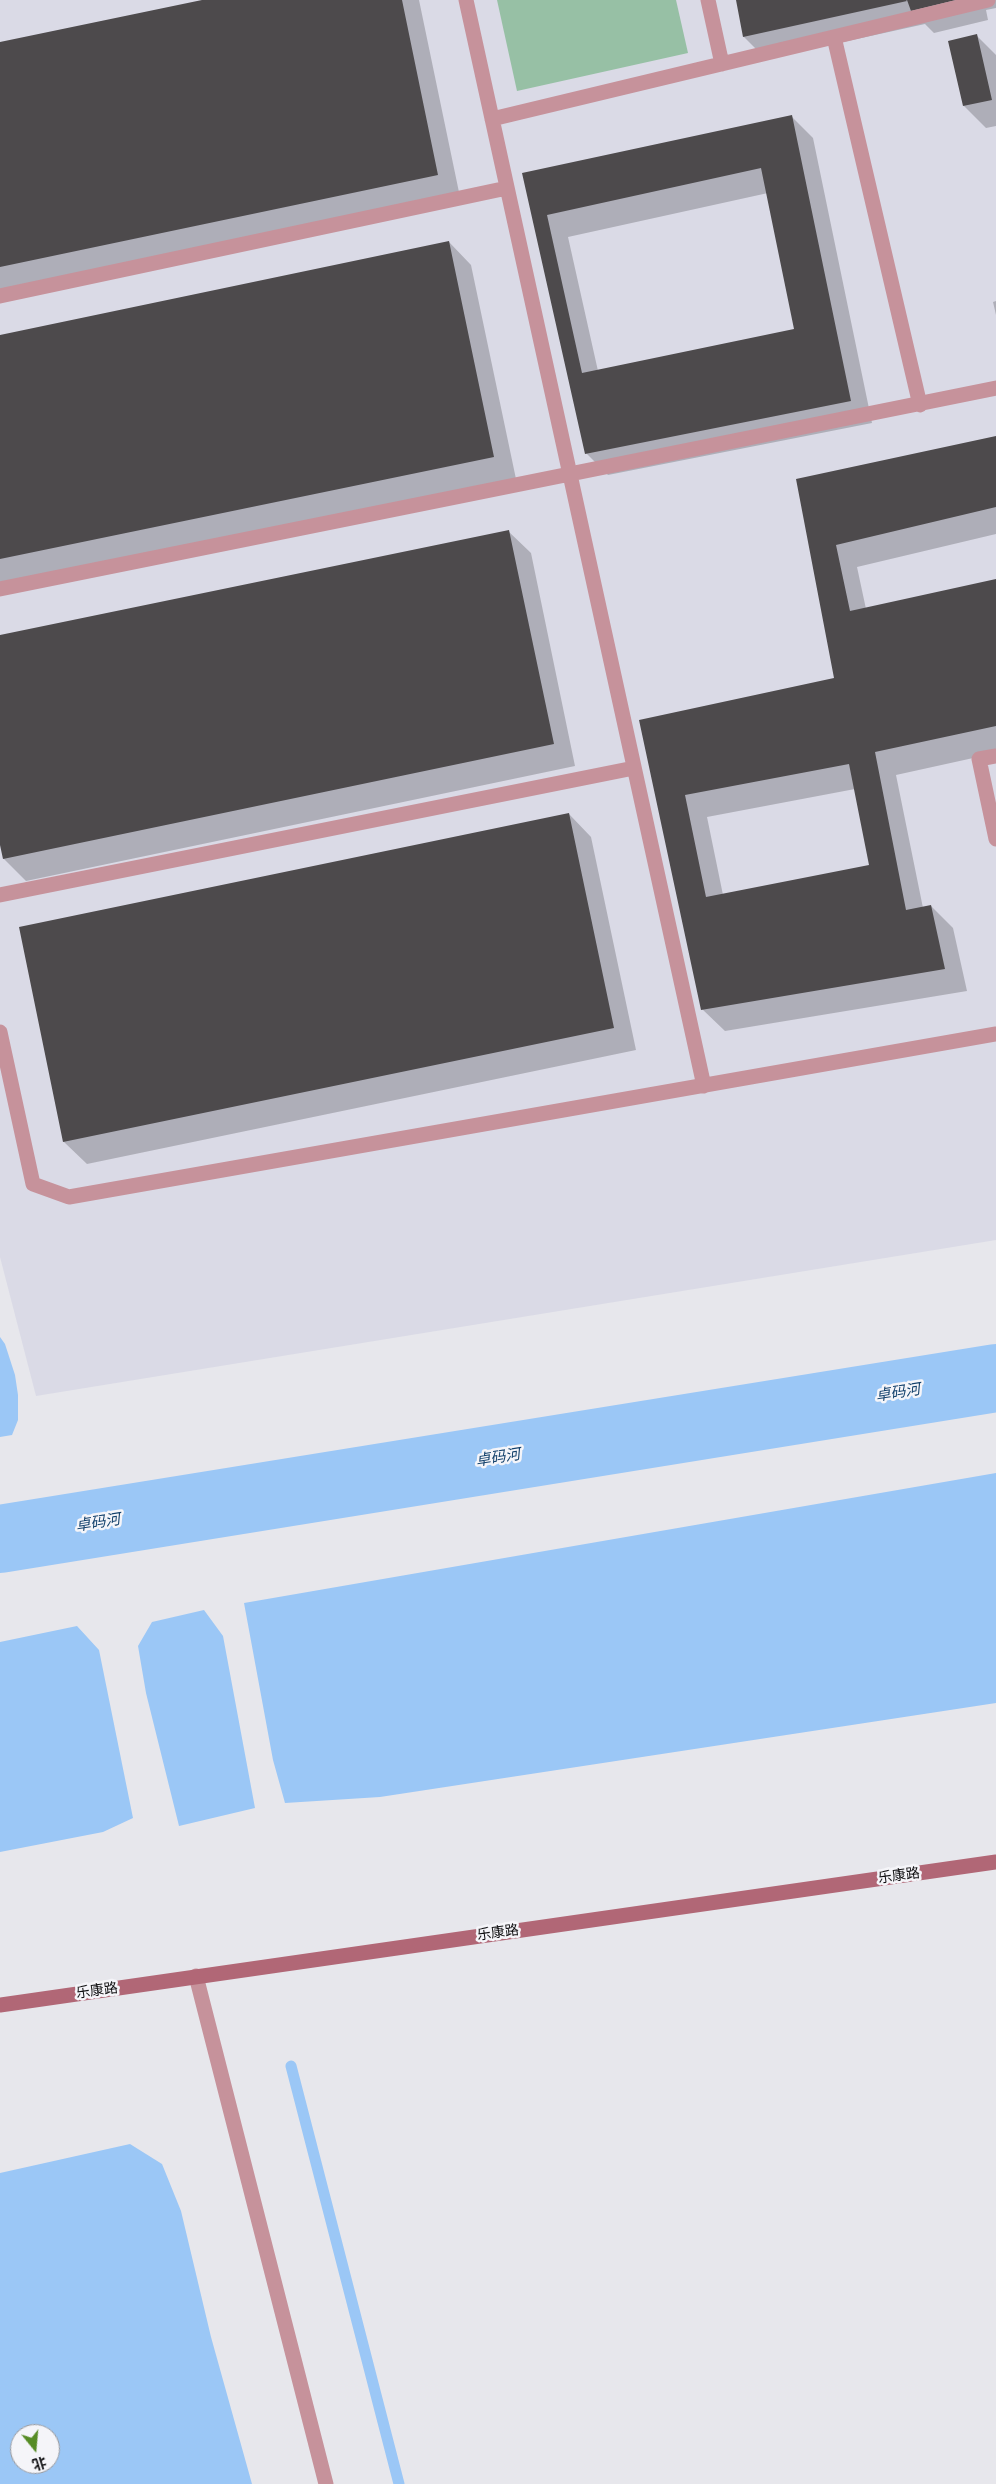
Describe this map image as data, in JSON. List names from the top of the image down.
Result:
{
  "streets": {
    "street": ["乐康路"]
  },
  "water": ["卓码河"],
  "north": "bottom"
}
